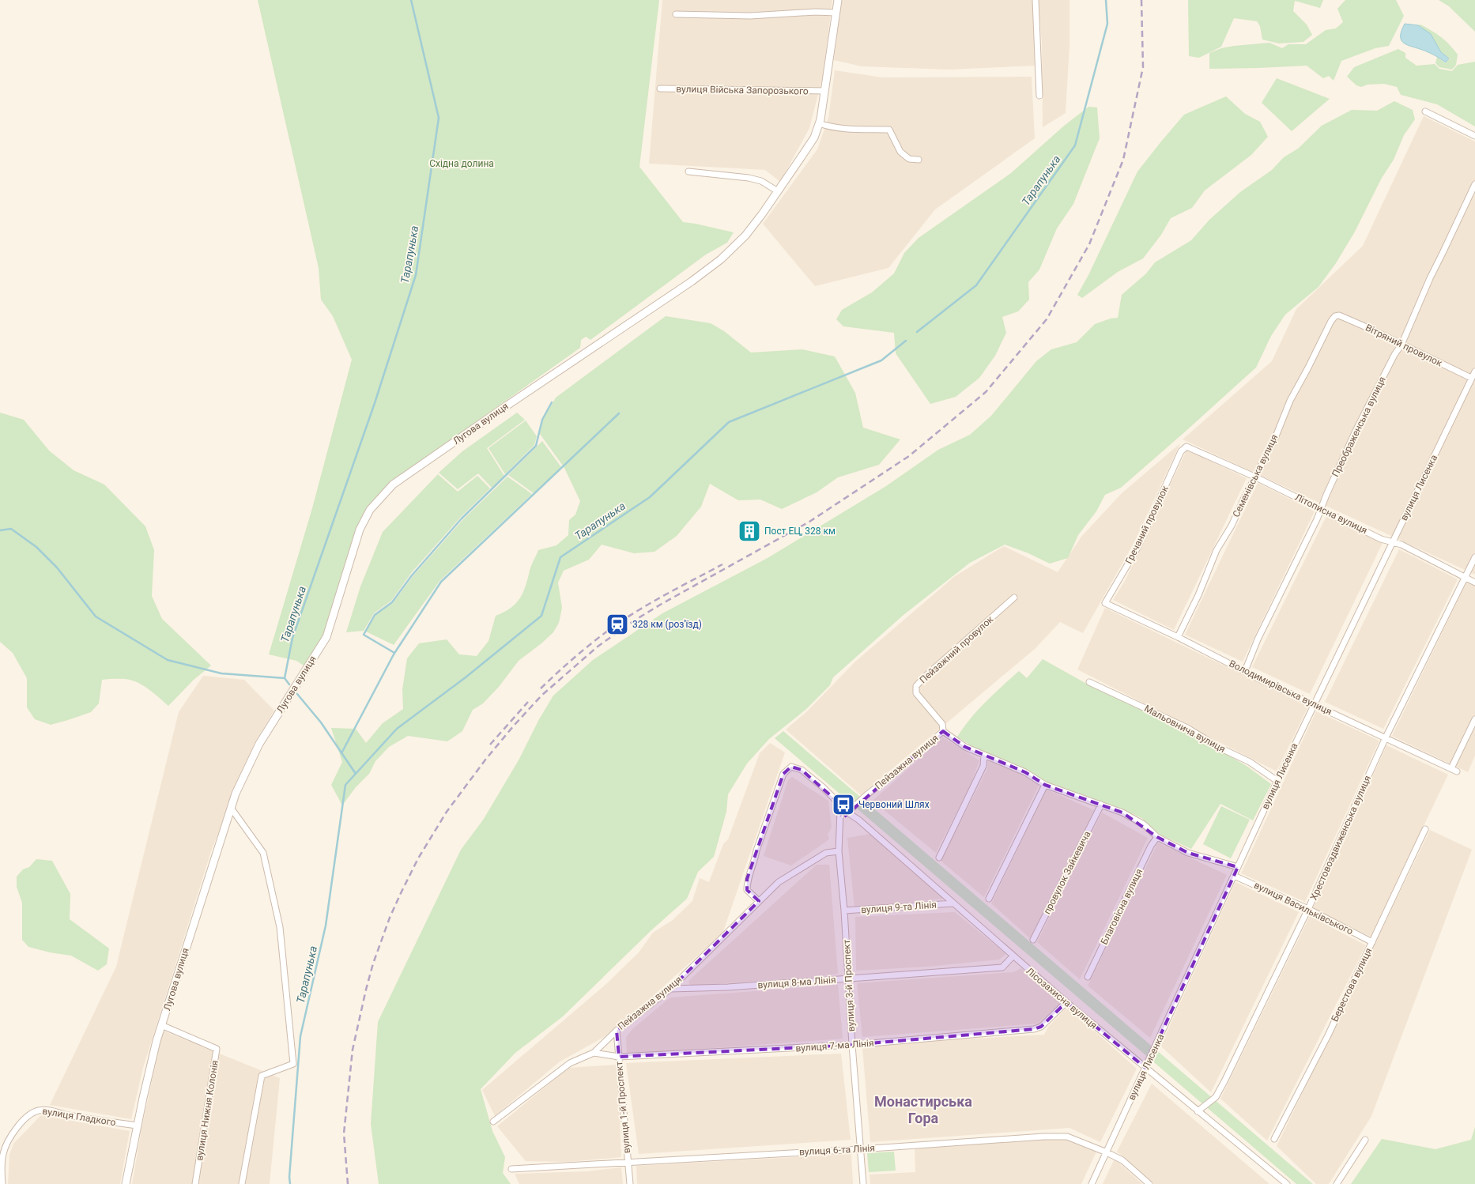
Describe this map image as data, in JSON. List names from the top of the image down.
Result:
{
  "streets": {
    "street": [
      "вулиця Війська Запорозького",
      "Вітряний провулок",
      "Лугова вулиця",
      "Преображенська вулиця",
      "Семенівська вулиця",
      "вулиця Лисенка",
      "Літописна вулиця",
      "Гречаний провулок",
      "Пейзажний провулок",
      "Володимирівська вулиця",
      "Мальовнича вулиця",
      "Пейзажна вулиця",
      "Хрестовоздвиженська вулиця",
      "провулок Зайкевича",
      "Благовісна вулиця",
      "вулиця 9-та Лінія",
      "вулиця Васильківського",
      "вулиця 8-ма Лінія",
      "Берестова вулиця",
      "вулиця 3-й Проспект",
      "Лісозахисна вулиця",
      "вулиця 7-ма Лінія",
      "вулиця 1-й Проспект",
      "вулиця Нижня Колонія",
      "вулиця Гладкого",
      "вулиця 6-та Лінія"
    ]
  },
  "crossings": [
    ["Вітряний провулок", "Преображенська вулиця"],
    ["Вітряний провулок", "Семенівська вулиця"],
    ["Вітряний провулок", "вулиця Лисенка"],
    ["Лугова вулиця", "вулиця Нижня Колонія"],
    ["Лугова вулиця", "вулиця Гладкого"],
    ["Преображенська вулиця", "Літописна вулиця"],
    ["Преображенська вулиця", "Володимирівська вулиця"],
    ["Семенівська вулиця", "Літописна вулиця"],
    ["Семенівська вулиця", "Володимирівська вулиця"],
    ["вулиця Лисенка", "Літописна вулиця"],
    ["вулиця Лисенка", "Володимирівська вулиця"],
    ["вулиця Лисенка", "Мальовнича вулиця"],
    ["вулиця Лисенка", "вулиця Васильківського"],
    ["вулиця Лисенка", "Лісозахисна вулиця"],
    ["вулиця Лисенка", "вулиця 6-та Лінія"],
    ["Літописна вулиця", "Гречаний провулок"],
    ["Літописна вулиця", "Хрестовоздвиженська вулиця"],
    ["Гречаний провулок", "Володимирівська вулиця"],
    ["Пейзажний провулок", "Пейзажна вулиця"],
    ["Володимирівська вулиця", "Хрестовоздвиженська вулиця"],
    ["Пейзажна вулиця", "вулиця 8-ма Лінія"],
    ["Пейзажна вулиця", "вулиця 3-й Проспект"],
    ["Пейзажна вулиця", "Лісозахисна вулиця"],
    ["Пейзажна вулиця", "вулиця 7-ма Лінія"],
    ["Пейзажна вулиця", "вулиця 1-й Проспект"],
    ["Хрестовоздвиженська вулиця", "вулиця Васильківського"],
    ["Хрестовоздвиженська вулиця", "Лісозахисна вулиця"],
    ["вулиця 9-та Лінія", "вулиця 3-й Проспект"],
    ["вулиця 9-та Лінія", "Лісозахисна вулиця"],
    ["вулиця Васильківського", "Берестова вулиця"],
    ["вулиця 8-ма Лінія", "вулиця 3-й Проспект"],
    ["вулиця 8-ма Лінія", "Лісозахисна вулиця"],
    ["вулиця 3-й Проспект", "Лісозахисна вулиця"],
    ["вулиця 3-й Проспект", "вулиця 7-ма Лінія"],
    ["вулиця 3-й Проспект", "вулиця 6-та Лінія"],
    ["Лісозахисна вулиця", "вулиця 7-ма Лінія"],
    ["вулиця 7-ма Лінія", "вулиця 1-й Проспект"],
    ["вулиця 1-й Проспект", "вулиця 6-та Лінія"]
  ],
  "districts": ["Монастирська Гора"],
  "water": ["Тарапунька"],
  "parks": ["Східна долина"],
  "places": {
    "building": ["Пост ЕЦ, 328 км"],
    "station": ["328 км (роз'їзд)"],
    "bus stop": ["Червоний Шлях"]
  }
}
